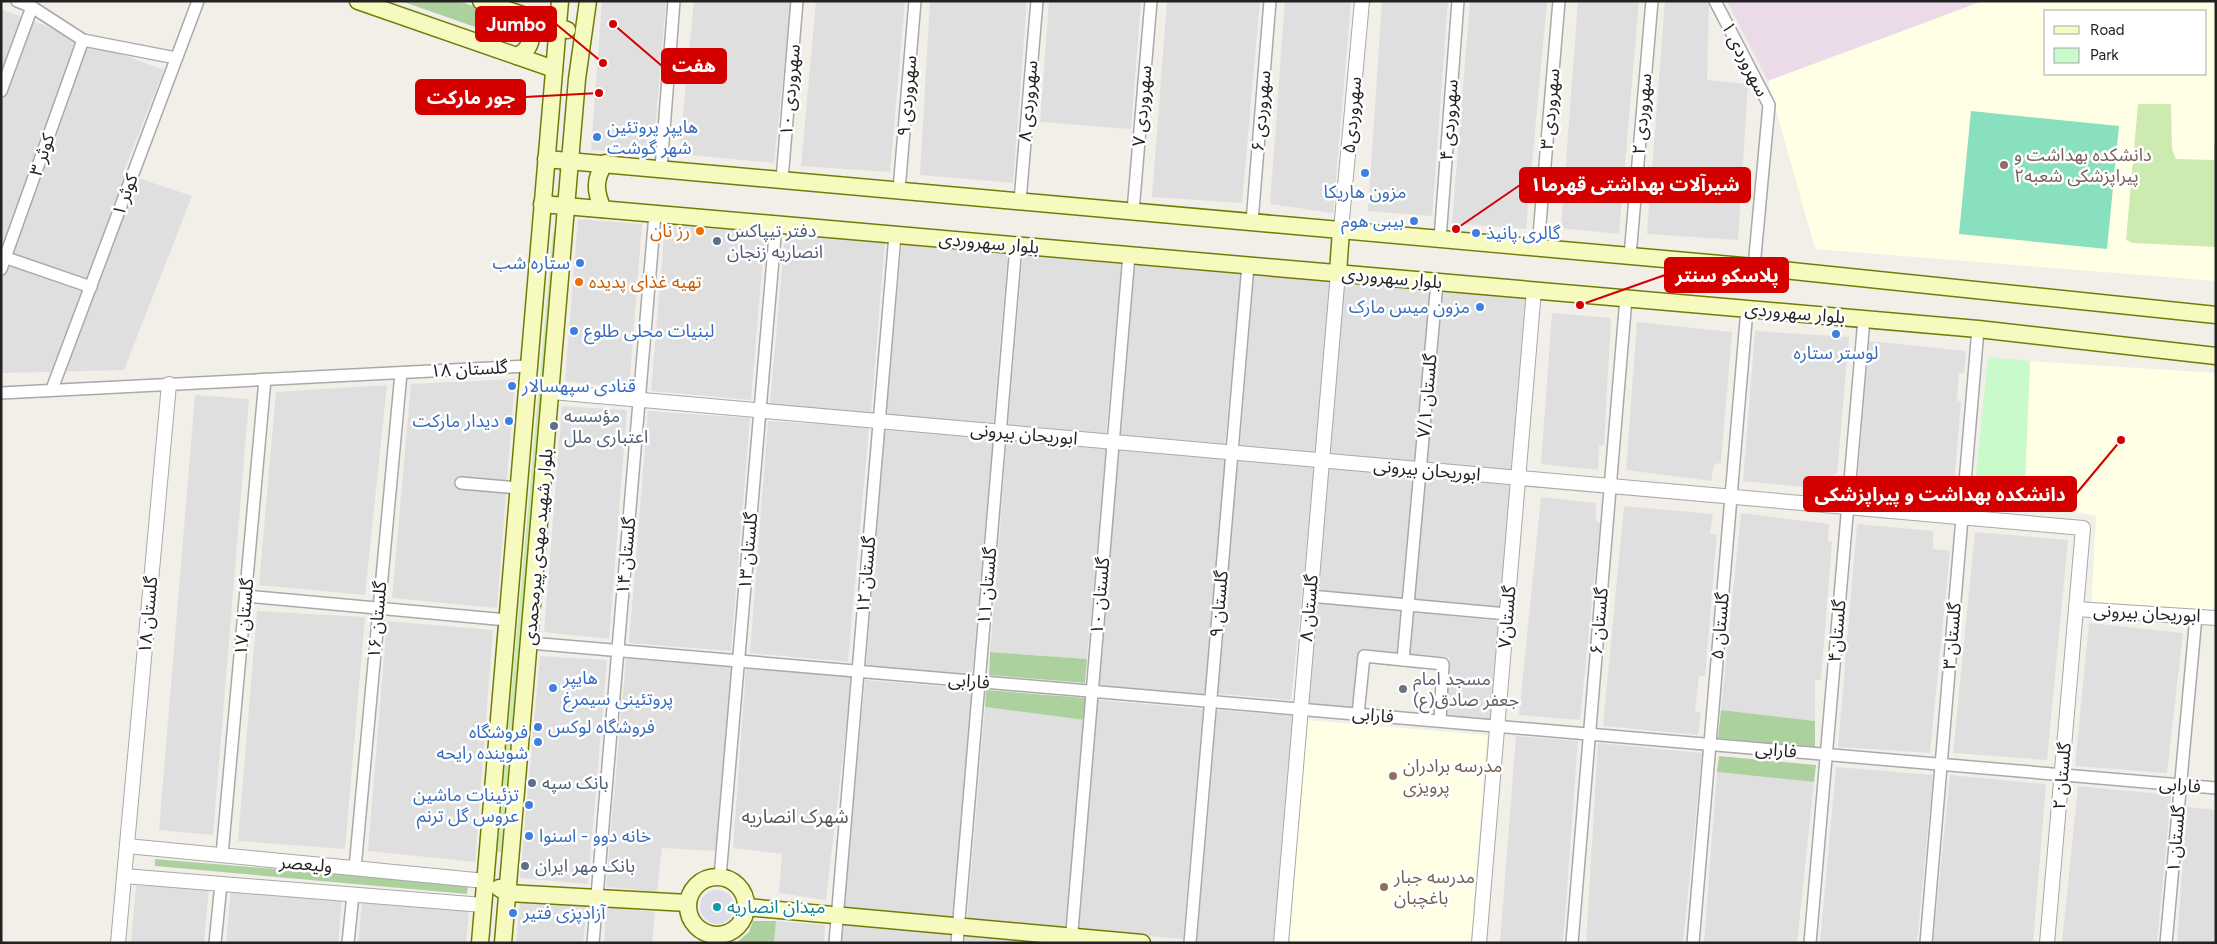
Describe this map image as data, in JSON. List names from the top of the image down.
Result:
{
  "streets": {
    "main road": ["بلوار سهروردی", "بلوار شهید مهدی پیرمحمدی"],
    "street": [
      "سهروردی ۱",
      "سهروردی ۱۰",
      "سهروردی ۹",
      "سهروردی ۸",
      "سهروردی ۷",
      "سهروردی ۳",
      "سهروردی ۶",
      "سهروردی ۲",
      "سهروردی۵",
      "سهروردی ۴",
      "کوثر ۳",
      "کوثر ۱",
      "گلستان ۱۸",
      "گلستان ۷/۱",
      "ابوریحان بیرونی",
      "گلستان ۱۳",
      "گلستان ۱۴",
      "گلستان ۱۲",
      "گلستان ۱۱",
      "گلستان ۱۰",
      "گلستان ۹",
      "گلستان ۸",
      "گلستان ۱۷",
      "گلستان۷",
      "گلستان ۱۶",
      "گلستان ۶",
      "گلستان ۵",
      "گلستان۴",
      "گلستان ۳",
      "فارابی",
      "گلستان ۲",
      "گلستان ۱",
      "ولیعصر"
    ]
  },
  "crossings": [
    ["کوثر ۱", "گلستان ۱۸"],
    ["بلوار سهروردی", "گلستان ۷/۱"],
    ["بلوار سهروردی", "بلوار شهید مهدی پیرمحمدی"],
    ["بلوار سهروردی", "گلستان ۱۳"],
    ["بلوار سهروردی", "گلستان ۱۴"],
    ["بلوار سهروردی", "گلستان ۱۲"],
    ["بلوار سهروردی", "گلستان ۱۱"],
    ["بلوار سهروردی", "گلستان ۱۰"],
    ["بلوار سهروردی", "گلستان ۹"],
    ["بلوار سهروردی", "گلستان ۸"],
    ["بلوار سهروردی", "گلستان۷"],
    ["بلوار سهروردی", "گلستان ۶"],
    ["بلوار سهروردی", "گلستان ۵"],
    ["بلوار سهروردی", "گلستان۴"],
    ["بلوار سهروردی", "گلستان ۳"],
    ["گلستان ۱۸", "بلوار شهید مهدی پیرمحمدی"],
    ["گلستان ۱۸", "گلستان ۱۷"],
    ["گلستان ۱۸", "گلستان ۱۶"],
    ["گلستان ۱۸", "ولیعصر"],
    ["گلستان ۷/۱", "ابوریحان بیرونی"],
    ["ابوریحان بیرونی", "بلوار شهید مهدی پیرمحمدی"],
    ["ابوریحان بیرونی", "گلستان ۱۳"],
    ["ابوریحان بیرونی", "گلستان ۱۴"],
    ["ابوریحان بیرونی", "گلستان ۱۲"],
    ["ابوریحان بیرونی", "گلستان ۱۱"],
    ["ابوریحان بیرونی", "گلستان ۱۰"],
    ["ابوریحان بیرونی", "گلستان ۹"],
    ["ابوریحان بیرونی", "گلستان ۸"],
    ["ابوریحان بیرونی", "گلستان۷"],
    ["ابوریحان بیرونی", "گلستان ۶"],
    ["ابوریحان بیرونی", "گلستان ۵"],
    ["ابوریحان بیرونی", "گلستان۴"],
    ["ابوریحان بیرونی", "گلستان ۳"],
    ["ابوریحان بیرونی", "گلستان ۲"],
    ["ابوریحان بیرونی", "گلستان ۱"],
    ["بلوار شهید مهدی پیرمحمدی", "فارابی"],
    ["بلوار شهید مهدی پیرمحمدی", "ولیعصر"],
    ["گلستان ۱۳", "فارابی"],
    ["گلستان ۱۴", "فارابی"],
    ["گلستان ۱۲", "فارابی"],
    ["گلستان ۱۱", "فارابی"],
    ["گلستان ۱۰", "فارابی"],
    ["گلستان ۹", "فارابی"],
    ["گلستان ۸", "فارابی"],
    ["گلستان ۱۷", "ولیعصر"],
    ["گلستان۷", "فارابی"],
    ["گلستان ۱۶", "ولیعصر"],
    ["گلستان ۶", "فارابی"],
    ["گلستان ۵", "فارابی"],
    ["گلستان۴", "فارابی"],
    ["گلستان ۳", "فارابی"],
    ["فارابی", "گلستان ۲"],
    ["فارابی", "گلستان ۱"]
  ],
  "districts": ["شهرک انصاریه"],
  "places": [
    "هفت",
    "Jumbo",
    "جور مارکت",
    "هایپر پروتئین شهر گوشت",
    "دانشکده بهداشت و پیراپزشکى شعبه۲",
    "مزون هاریکا",
    "بیبی هوم",
    "شیرآلات بهداشتی قهرما۱",
    "رز نان",
    "گالری پانیذ",
    "دفتر تیپاکس انصاریه زنجان",
    "ستاره شب",
    "تهیه غذای پدیده",
    "پلاسکو سنتر",
    "مزون میس مارک",
    "لبنیات محلی طلوع",
    "لوستر ستاره",
    "قنادی سپهسالار",
    "دیدار مارکت",
    "مؤسسه اعتباری ملل",
    "دانشکده بهداشت و پیراپزشکی",
    "هایپر پروتئینی سیمرغ",
    "مسجد امام جعفر صادق(ع)",
    "فروشگاه لوکس",
    "فروشگاه شوینده رایحه",
    "مدرسه برادران پرویزی",
    "بانک سپه",
    "تزئینات ماشین عروس گل ترنم",
    "خانه دوو - اسنوا",
    "بانک مهر ایران",
    "مدرسه جبار باغچبان",
    "میدان انصاریه",
    "آزادپزی فتیر"
  ],
  "legend": ["Road", "Park"]
}
